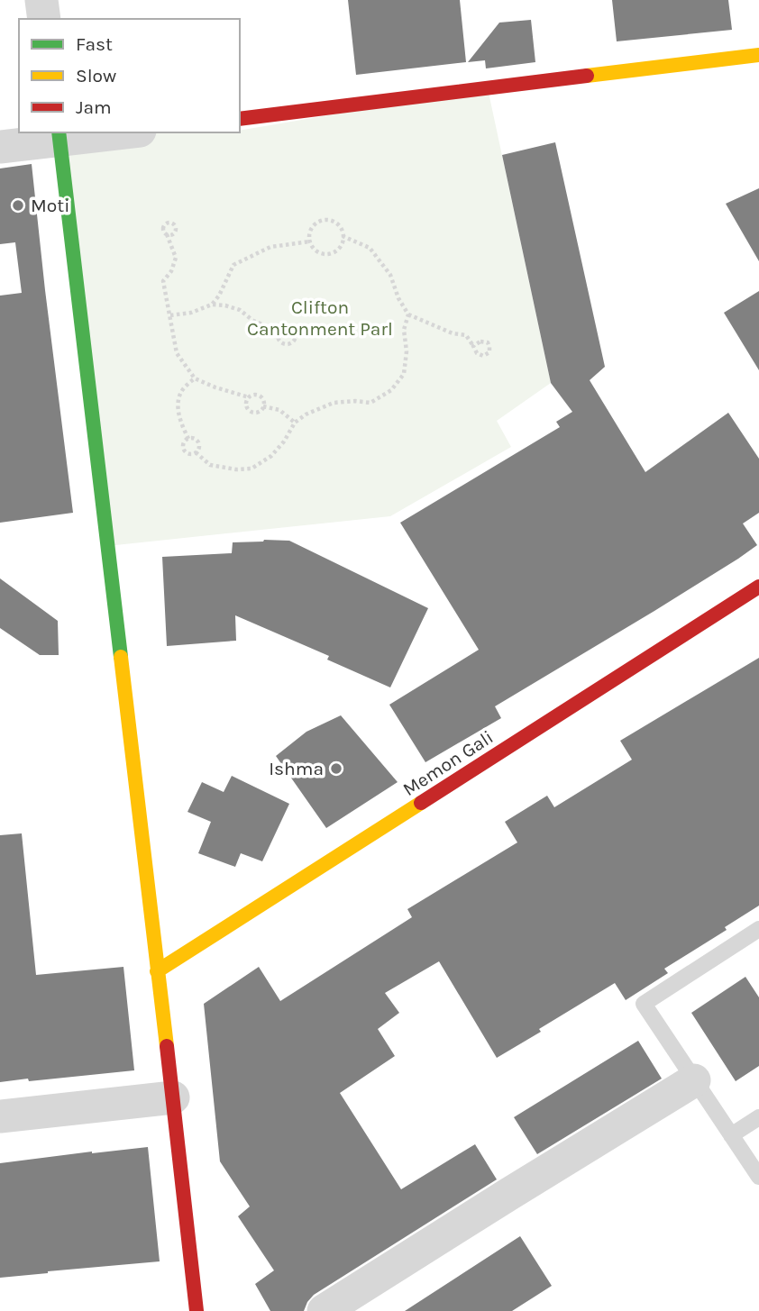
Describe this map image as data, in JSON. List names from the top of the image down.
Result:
{
  "streets": {
    "street": ["Memon Gali"]
  },
  "parks": ["Clifton Cantonment Parl"],
  "places": ["Moti", "Ishma"],
  "legend": ["Fast", "Slow", "Jam"]
}
